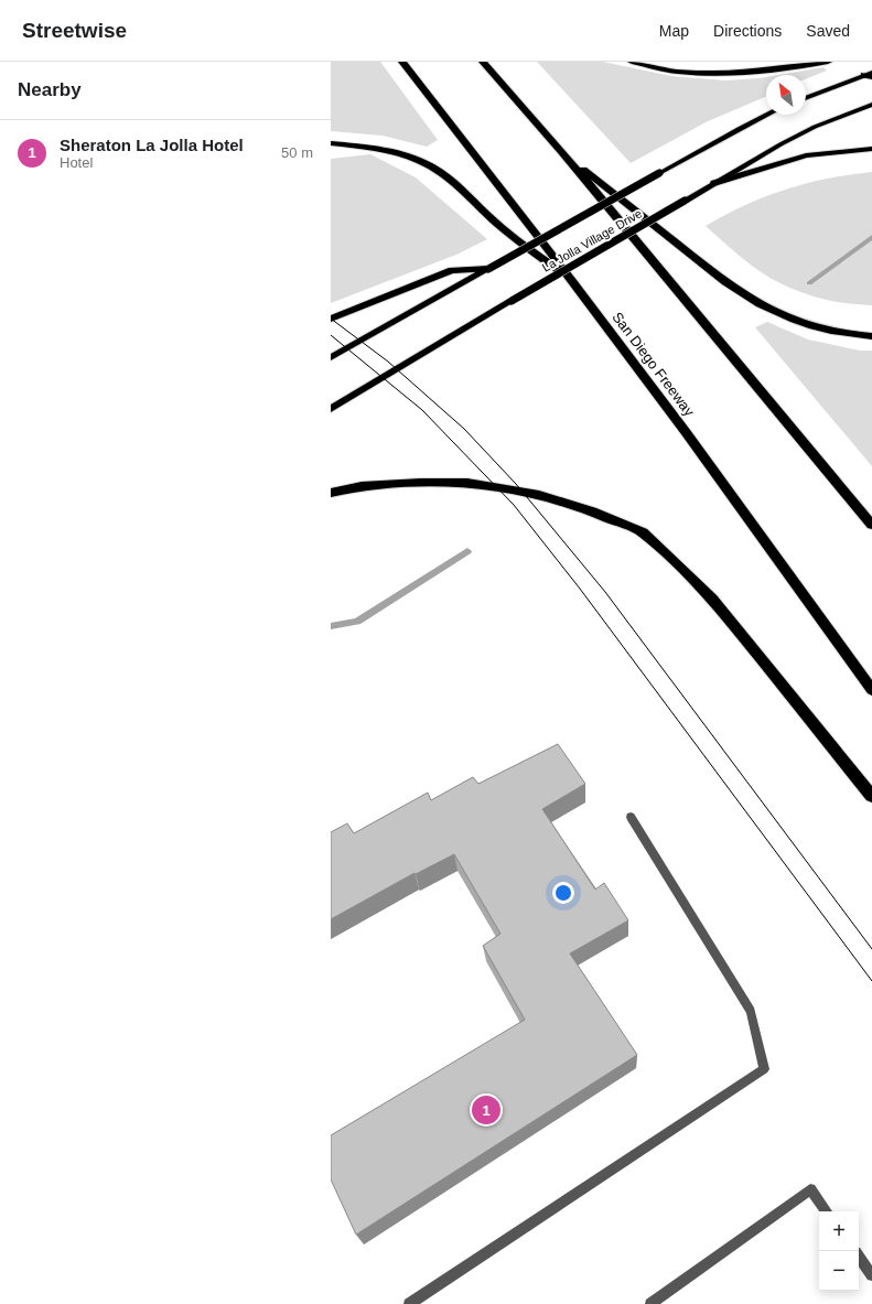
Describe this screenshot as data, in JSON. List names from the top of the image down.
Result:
{
  "streets": {
    "highway": ["San Diego Freeway"],
    "main road": ["La Jolla Village Drive"]
  },
  "north": "top left",
  "page": {
    "header": "Streetwise",
    "nav": ["Map", "Directions", "Saved"],
    "heading": "Nearby",
    "list": [
      {
        "mark": "1",
        "name": "Sheraton La Jolla Hotel",
        "note": "Hotel",
        "value": "50 m"
      }
    ],
    "pins": "1",
    "map_buttons": ["+", "−"]
  }
}
